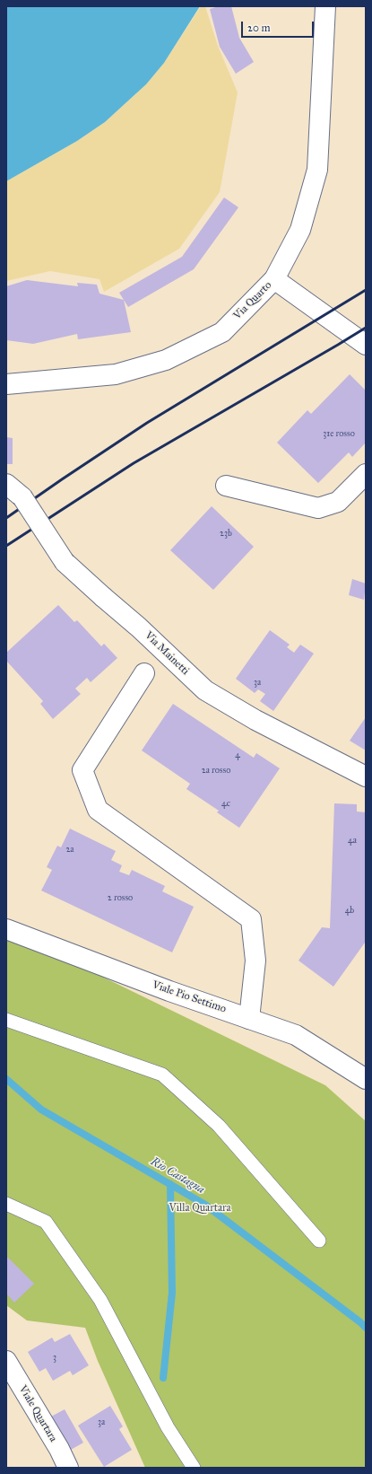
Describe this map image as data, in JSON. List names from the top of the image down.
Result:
{
  "streets": {
    "street": [
      "Via Quarto",
      "Via Mainetti",
      "Viale Pio Settimo",
      "Viale Quartara"
    ]
  },
  "water": ["Rio Castagna"],
  "parks": ["Villa Quartara"],
  "house_numbers": [
    "31e rosso",
    "23b",
    "3a",
    "4",
    "2a rosso",
    "4c",
    "4a",
    "2a",
    "2 rosso",
    "4b",
    "3",
    "3a"
  ],
  "scale_bar": "20 m"
}
